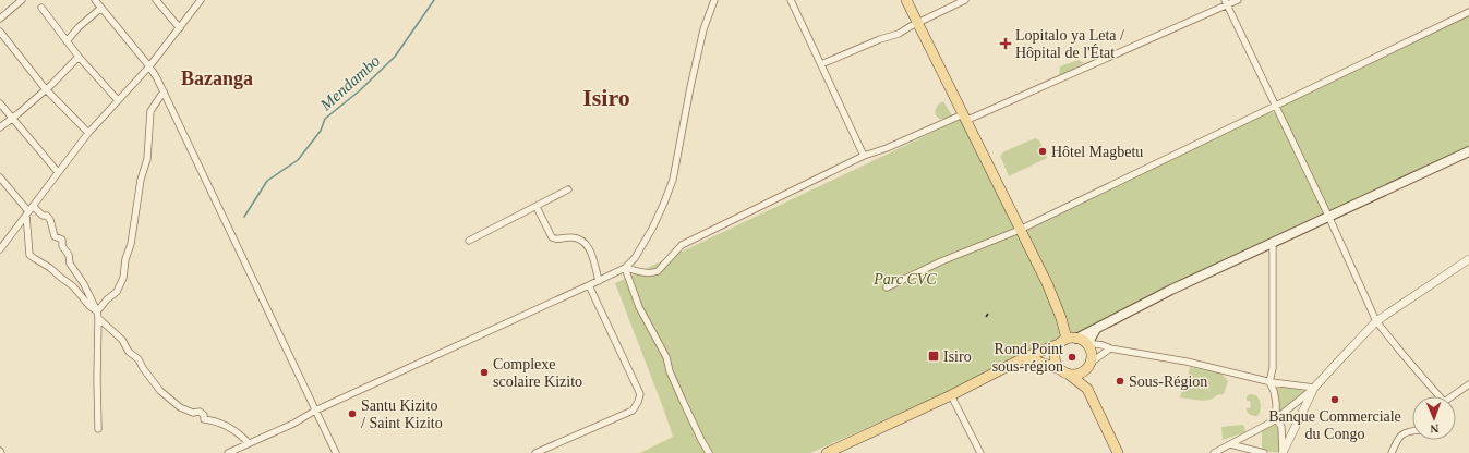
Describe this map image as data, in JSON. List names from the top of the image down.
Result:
{
  "districts": ["Bazanga", "Isiro"],
  "water": ["Mendambo"],
  "parks": ["Parc CVC"],
  "places": {
    "health": ["Lopitalo ya Leta / Hôpital de l'État"],
    "other": [
      "Hôtel Magbetu",
      "Rond Point sous-région",
      "Complexe scolaire Kizito",
      "Sous-Région",
      "Banque Commerciale du Congo",
      "Santu Kizito / Saint Kizito"
    ],
    "transit": ["Isiro"]
  },
  "north": "bottom"
}
